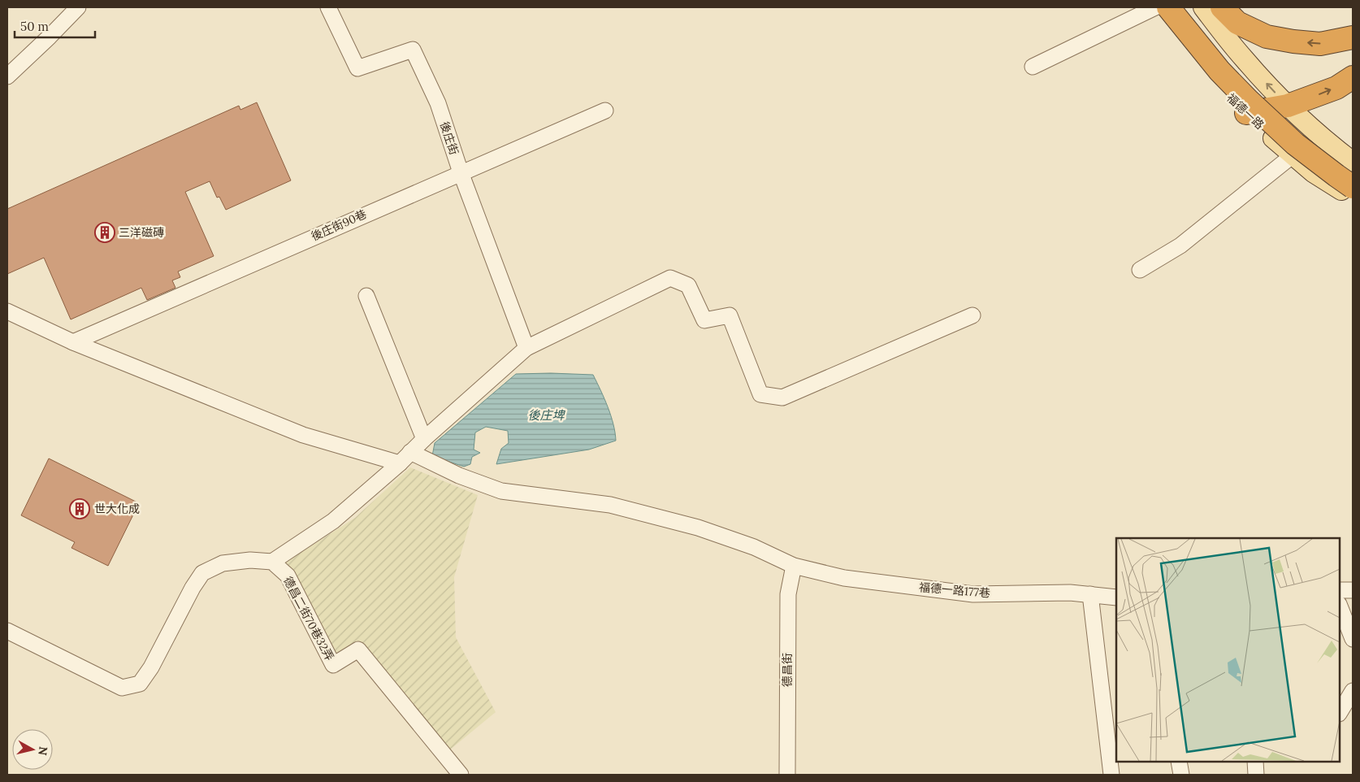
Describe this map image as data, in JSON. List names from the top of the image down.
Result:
{
  "streets": {
    "main road": ["福德一路"],
    "street": [
      "後庄街",
      "後庄街90巷",
      "福德一路177巷",
      "德昌二街70巷32弄",
      "德昌街"
    ]
  },
  "crossings": [
    ["後庄街", "後庄街90巷"],
    ["福德一路177巷", "德昌街"]
  ],
  "water": ["後庄埤"],
  "places": {
    "building": ["三洋磁磚", "世大化成"]
  },
  "scale_bar": "50 m",
  "north": "right"
}
